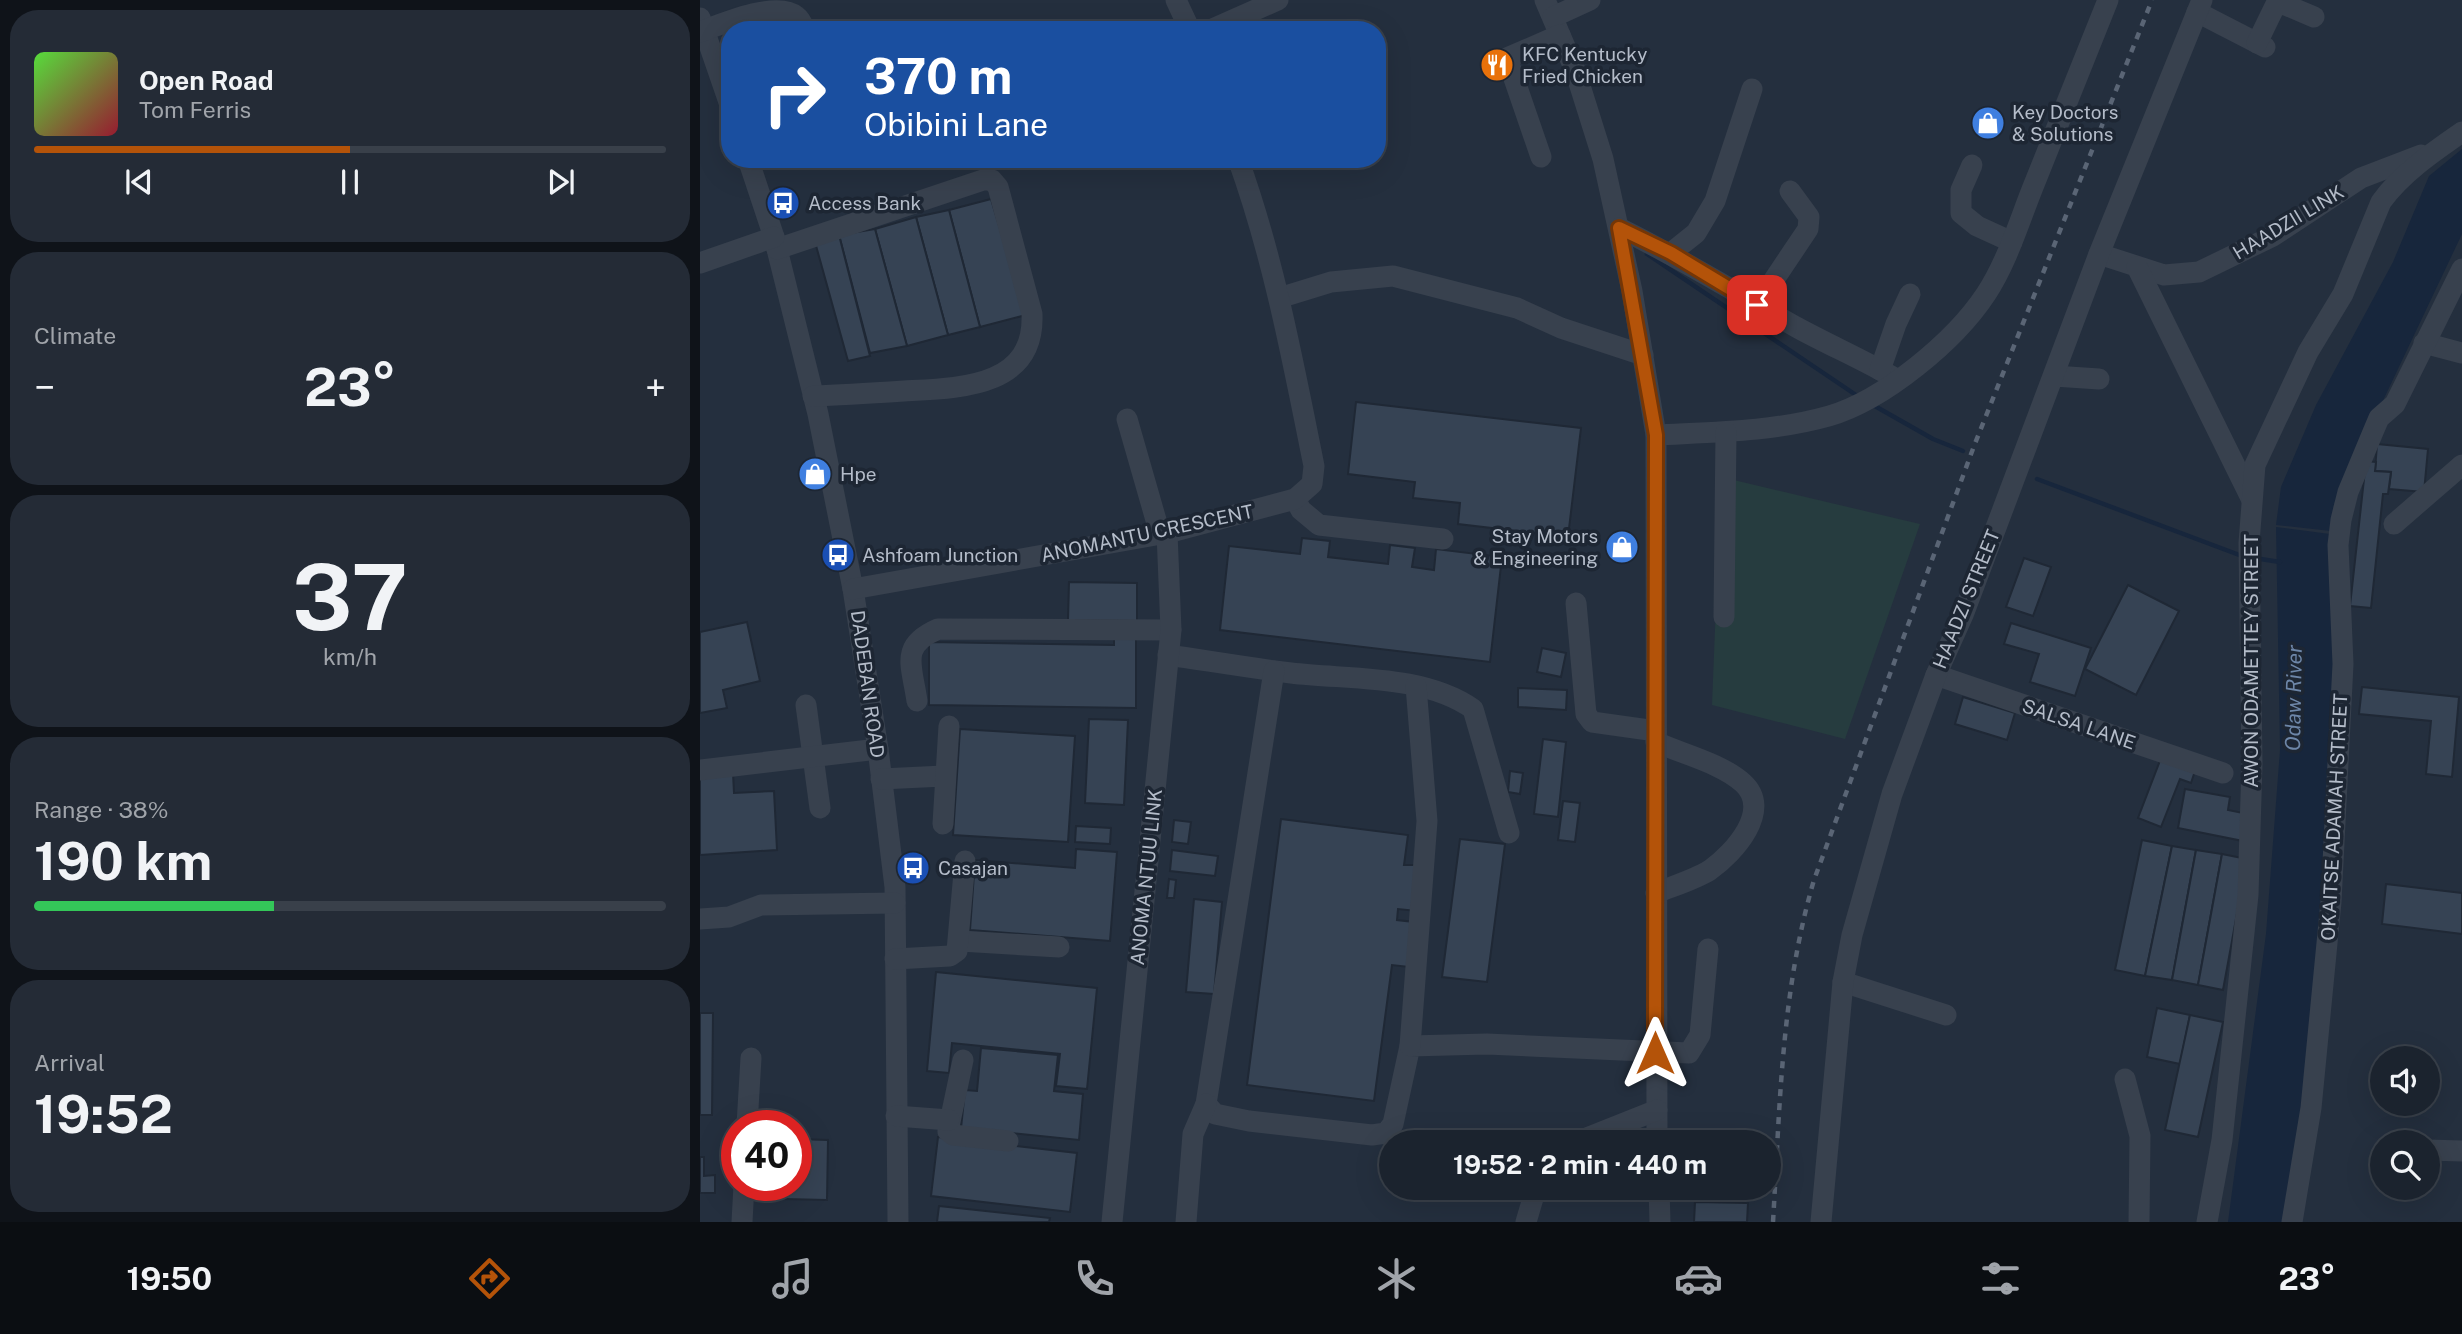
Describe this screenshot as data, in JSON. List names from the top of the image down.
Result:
{
  "streets": {
    "street": [
      "HAADZII LINK",
      "ANOMANTU CRESCENT",
      "HAADZI STREET",
      "AWON ODAMETTEY STREET",
      "DADEBAN ROAD",
      "SALSA LANE",
      "OKAITSE ADAMAH STREET",
      "ANOMA NTUU LINK"
    ]
  },
  "crossings": [
    ["HAADZII LINK", "HAADZI STREET"],
    ["HAADZII LINK", "AWON ODAMETTEY STREET"],
    ["ANOMANTU CRESCENT", "DADEBAN ROAD"],
    ["ANOMANTU CRESCENT", "ANOMA NTUU LINK"],
    ["HAADZI STREET", "SALSA LANE"]
  ],
  "water": ["Odaw River"],
  "places": {
    "restaurant": ["KFC Kentucky Fried Chicken"],
    "shop": ["Key Doctors & Solutions", "Hpe", "Stay Motors & Engineering"],
    "bus stop": ["Access Bank", "Ashfoam Junction", "Casajan"]
  },
  "page": {
    "turn": ["370 m", "Obibini Lane"],
    "song": ["Open Road", "Tom Ferris"],
    "tile": [
      "Climate",
      ["37", "km/h"],
      ["Range · 38%", "190 km"],
      ["Arrival", "19:52"]
    ],
    "heat": ["−", "23°", "+"],
    "limit": "40",
    "trip": "19:52 · 2 min · 440 m",
    "tabs": ["19:50", "23°"]
  }
}
